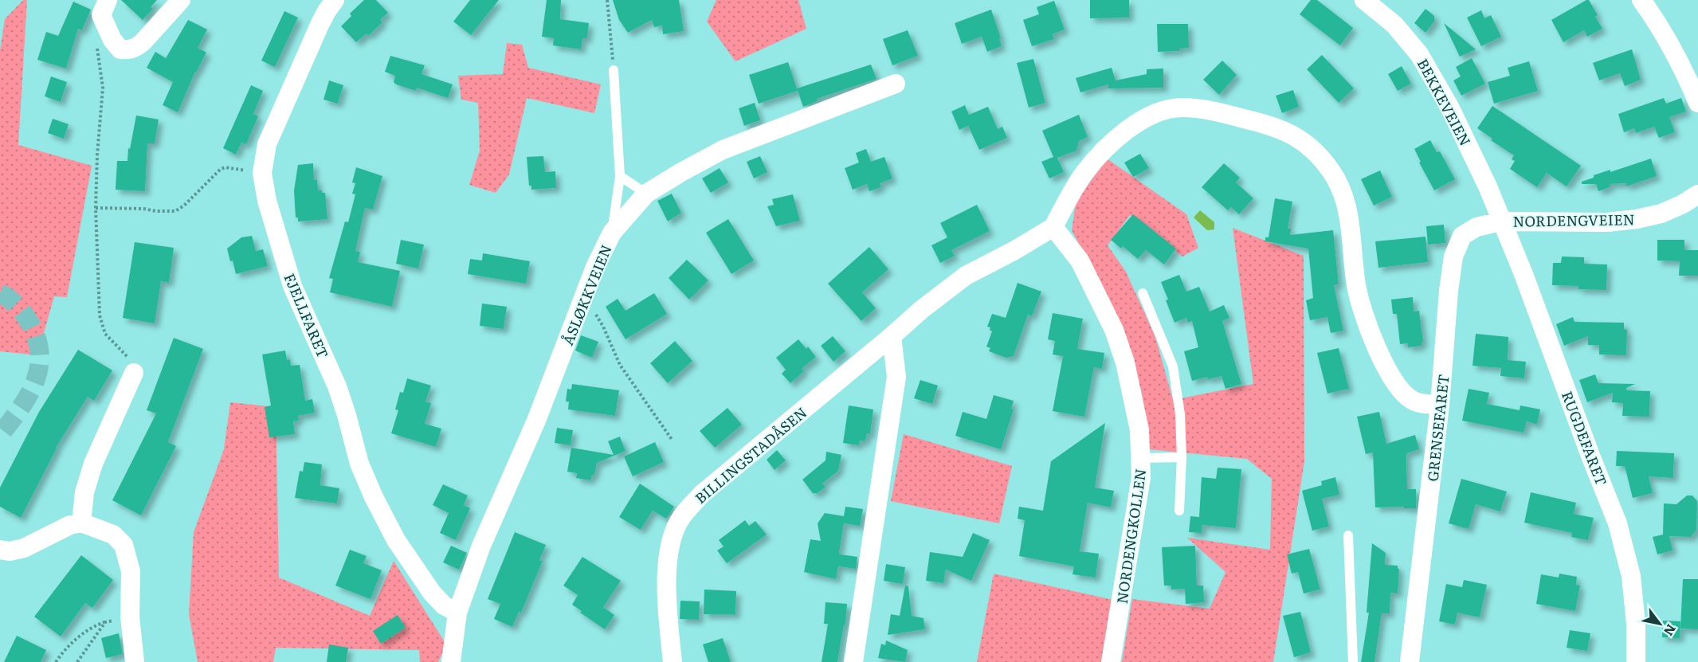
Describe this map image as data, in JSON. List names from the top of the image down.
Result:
{
  "streets": {
    "street": [
      "BEKKEVEIEN",
      "NORDENGVEIEN",
      "ÅSLØKKVEIEN",
      "FJELLFARET",
      "GRENSEFARET",
      "RUGDEFARET",
      "BILLINGSTADÅSEN",
      "NORDENGKOLLEN"
    ]
  },
  "crossings": [
    ["BEKKEVEIEN", "NORDENGVEIEN"],
    ["BEKKEVEIEN", "GRENSEFARET"],
    ["BEKKEVEIEN", "RUGDEFARET"],
    ["NORDENGVEIEN", "GRENSEFARET"],
    ["NORDENGVEIEN", "RUGDEFARET"],
    ["ÅSLØKKVEIEN", "FJELLFARET"],
    ["GRENSEFARET", "RUGDEFARET"],
    ["BILLINGSTADÅSEN", "NORDENGKOLLEN"]
  ],
  "north": "bottom right"
}
